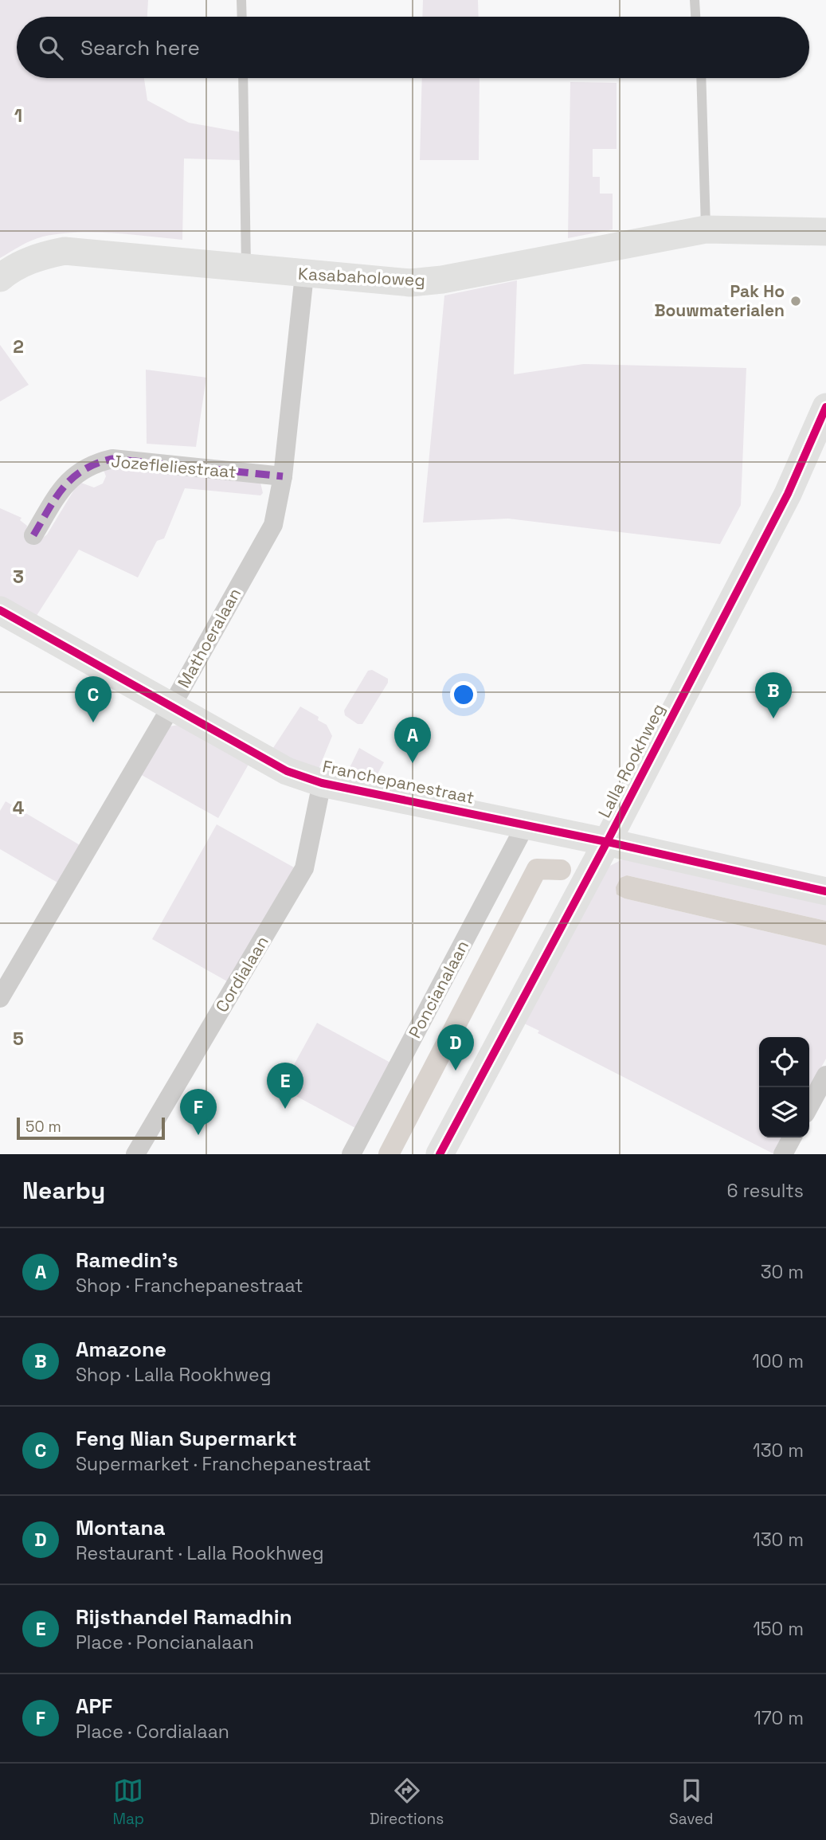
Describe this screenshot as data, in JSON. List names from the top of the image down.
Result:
{
  "streets": {
    "street": [
      "Kasabaholoweg",
      "Jozefleliestraat",
      "Mathoeralaan",
      "Lalla Rookhweg",
      "Franchepanestraat",
      "Cordialaan",
      "Poncianalaan"
    ]
  },
  "crossings": [
    ["Kasabaholoweg", "Mathoeralaan"],
    ["Jozefleliestraat", "Mathoeralaan"],
    ["Mathoeralaan", "Franchepanestraat"],
    ["Lalla Rookhweg", "Franchepanestraat"],
    ["Franchepanestraat", "Cordialaan"],
    ["Franchepanestraat", "Poncianalaan"]
  ],
  "places": ["Pak Ho Bouwmaterialen"],
  "scale_bar": "50 m",
  "page": {
    "search": "Search here",
    "pins": [
      "B",
      "C",
      "A",
      "D",
      "E",
      "F"
    ],
    "scale": "50 m",
    "heading": ["Nearby", "6 results"],
    "list": [
      {
        "mark": "A",
        "name": "Ramedin's",
        "note": "Shop · Franchepanestraat",
        "value": "30 m"
      },
      {
        "mark": "B",
        "name": "Amazone",
        "note": "Shop · Lalla Rookhweg",
        "value": "100 m"
      },
      {
        "mark": "C",
        "name": "Feng Nian Supermarkt",
        "note": "Supermarket · Franchepanestraat",
        "value": "130 m"
      },
      {
        "mark": "D",
        "name": "Montana",
        "note": "Restaurant · Lalla Rookhweg",
        "value": "130 m"
      },
      {
        "mark": "E",
        "name": "Rijsthandel Ramadhin",
        "note": "Place · Poncianalaan",
        "value": "150 m"
      },
      {
        "mark": "F",
        "name": "APF",
        "note": "Place · Cordialaan",
        "value": "170 m"
      }
    ],
    "nav": ["Map", "Directions", "Saved"]
  },
  "grid": {
    "rows": [
      "1",
      "2",
      "3",
      "4",
      "5"
    ]
  }
}
